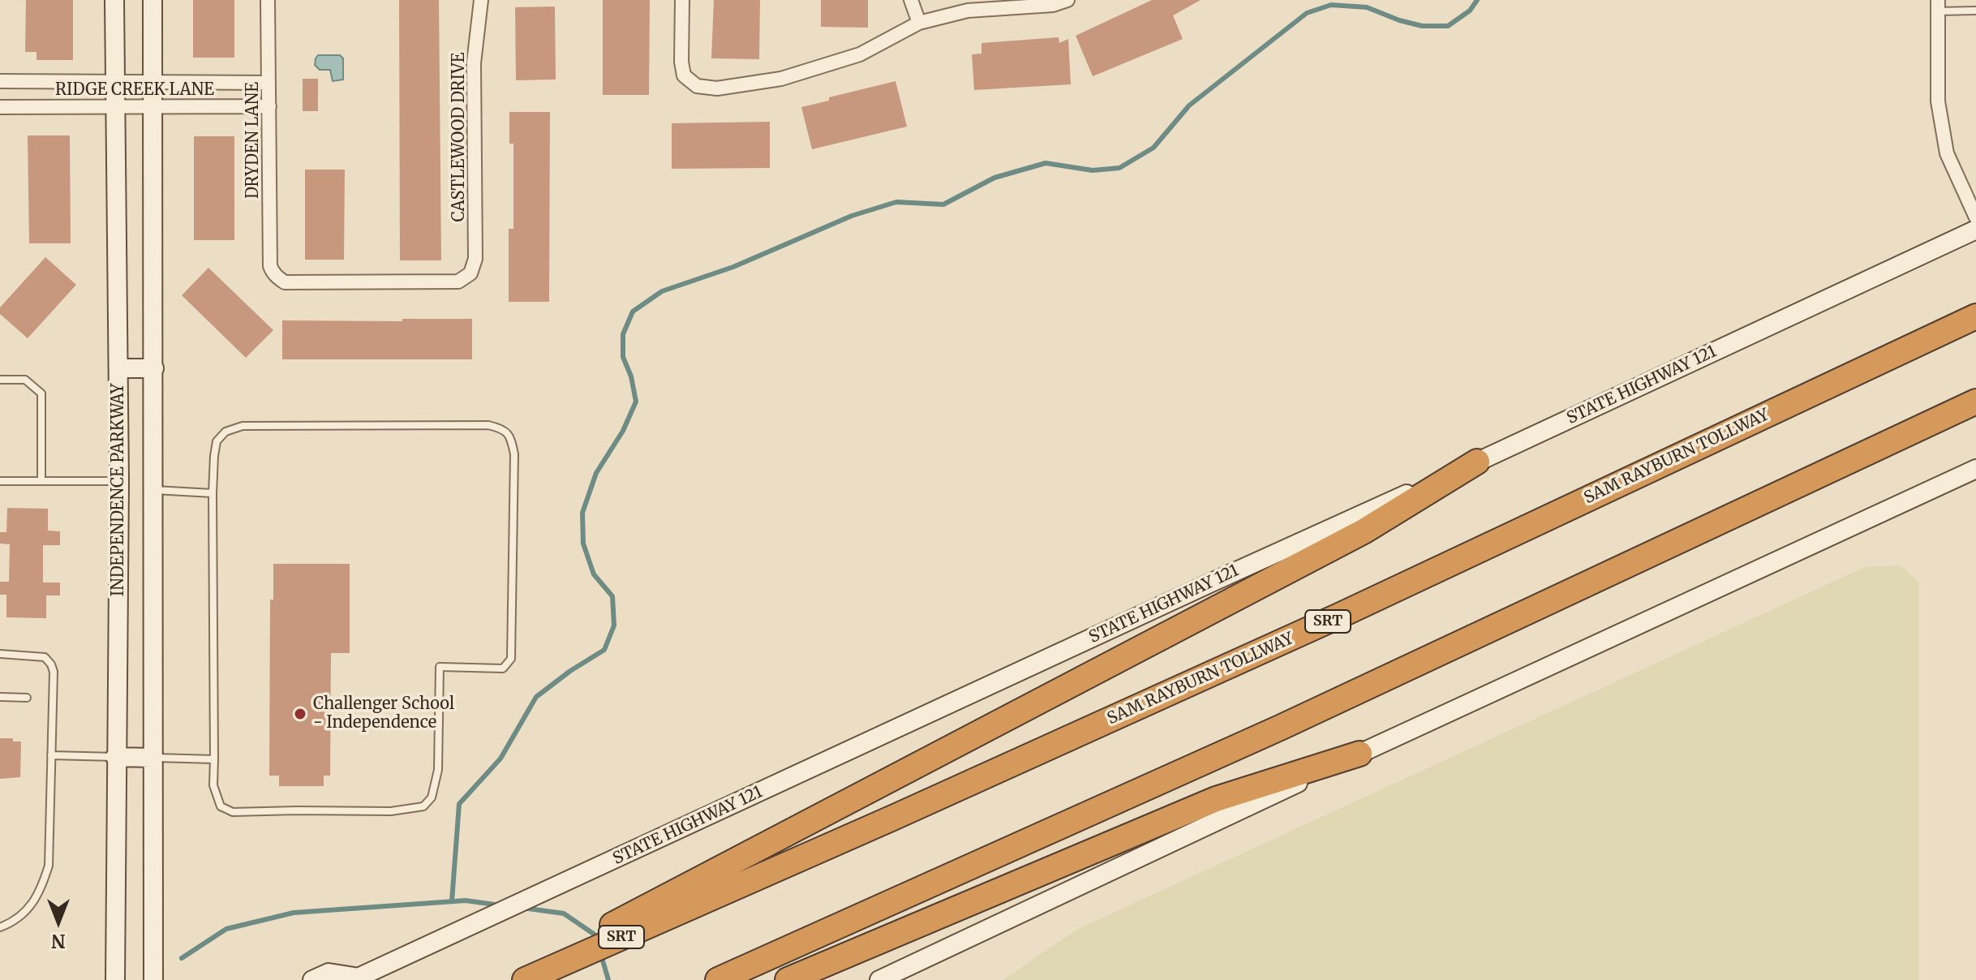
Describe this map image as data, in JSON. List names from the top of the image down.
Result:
{
  "streets": {
    "highway": ["SAM RAYBURN TOLLWAY", "SRT"],
    "main road": ["STATE HIGHWAY 121", "INDEPENDENCE PARKWAY"],
    "street": ["RIDGE CREEK LANE", "CASTLEWOOD DRIVE", "DRYDEN LANE"]
  },
  "crossings": [
    ["RIDGE CREEK LANE", "DRYDEN LANE"],
    ["RIDGE CREEK LANE", "INDEPENDENCE PARKWAY"],
    ["CASTLEWOOD DRIVE", "DRYDEN LANE"]
  ],
  "places": ["Challenger School - Independence"],
  "north": "bottom"
}
